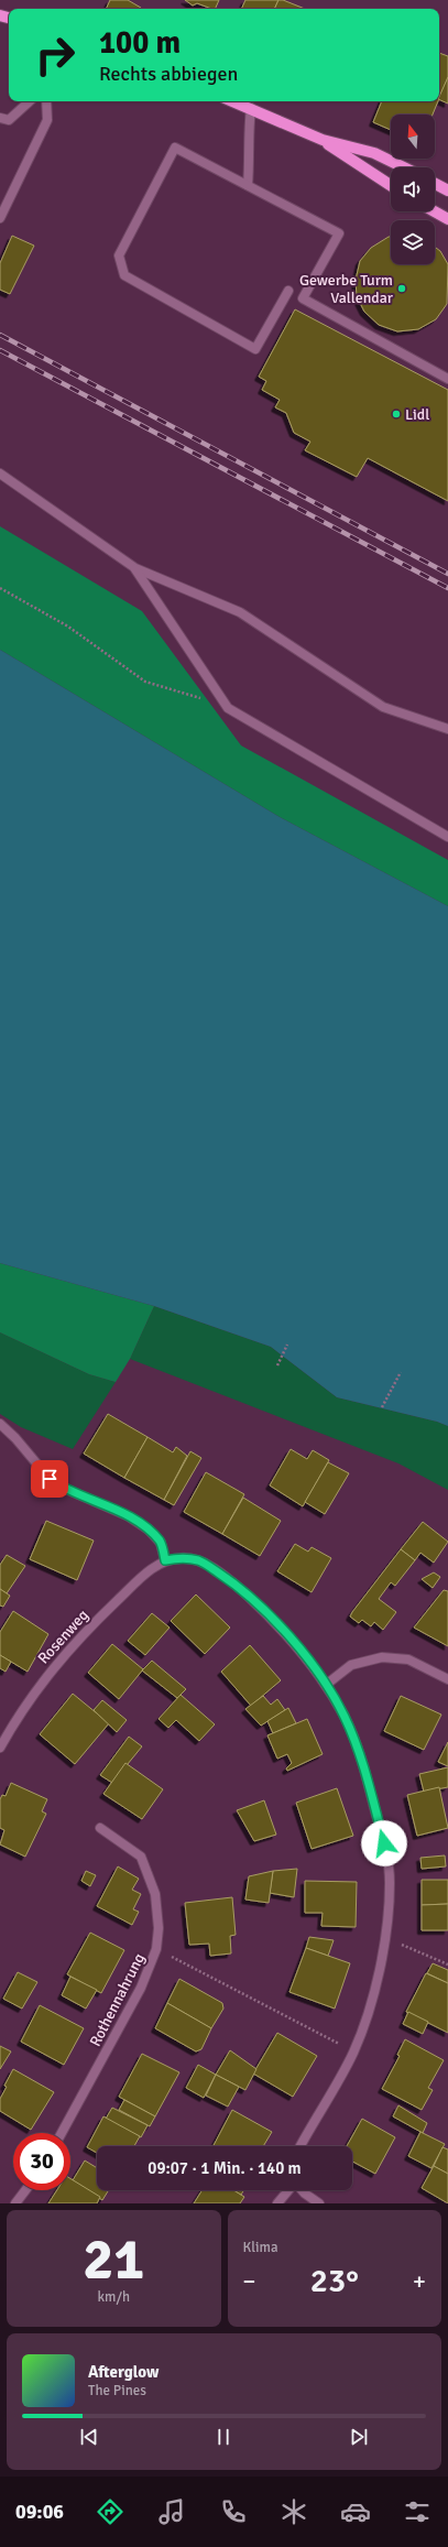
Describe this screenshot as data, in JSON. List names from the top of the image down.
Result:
{
  "streets": {
    "street": ["Rosenweg", "Rothennahrung"]
  },
  "places": ["Gewerbe Turm Vallendar", "Lidl"],
  "north": "top",
  "page": {
    "turn": ["100 m", "Rechts abbiegen"],
    "limit": "30",
    "trip": "09:07 · 1 Min. · 140 m",
    "tile": [
      ["21", "km/h"],
      "Klima"
    ],
    "heat": ["−", "23°", "+"],
    "song": ["Afterglow", "The Pines"],
    "tabs": "09:06"
  }
}
